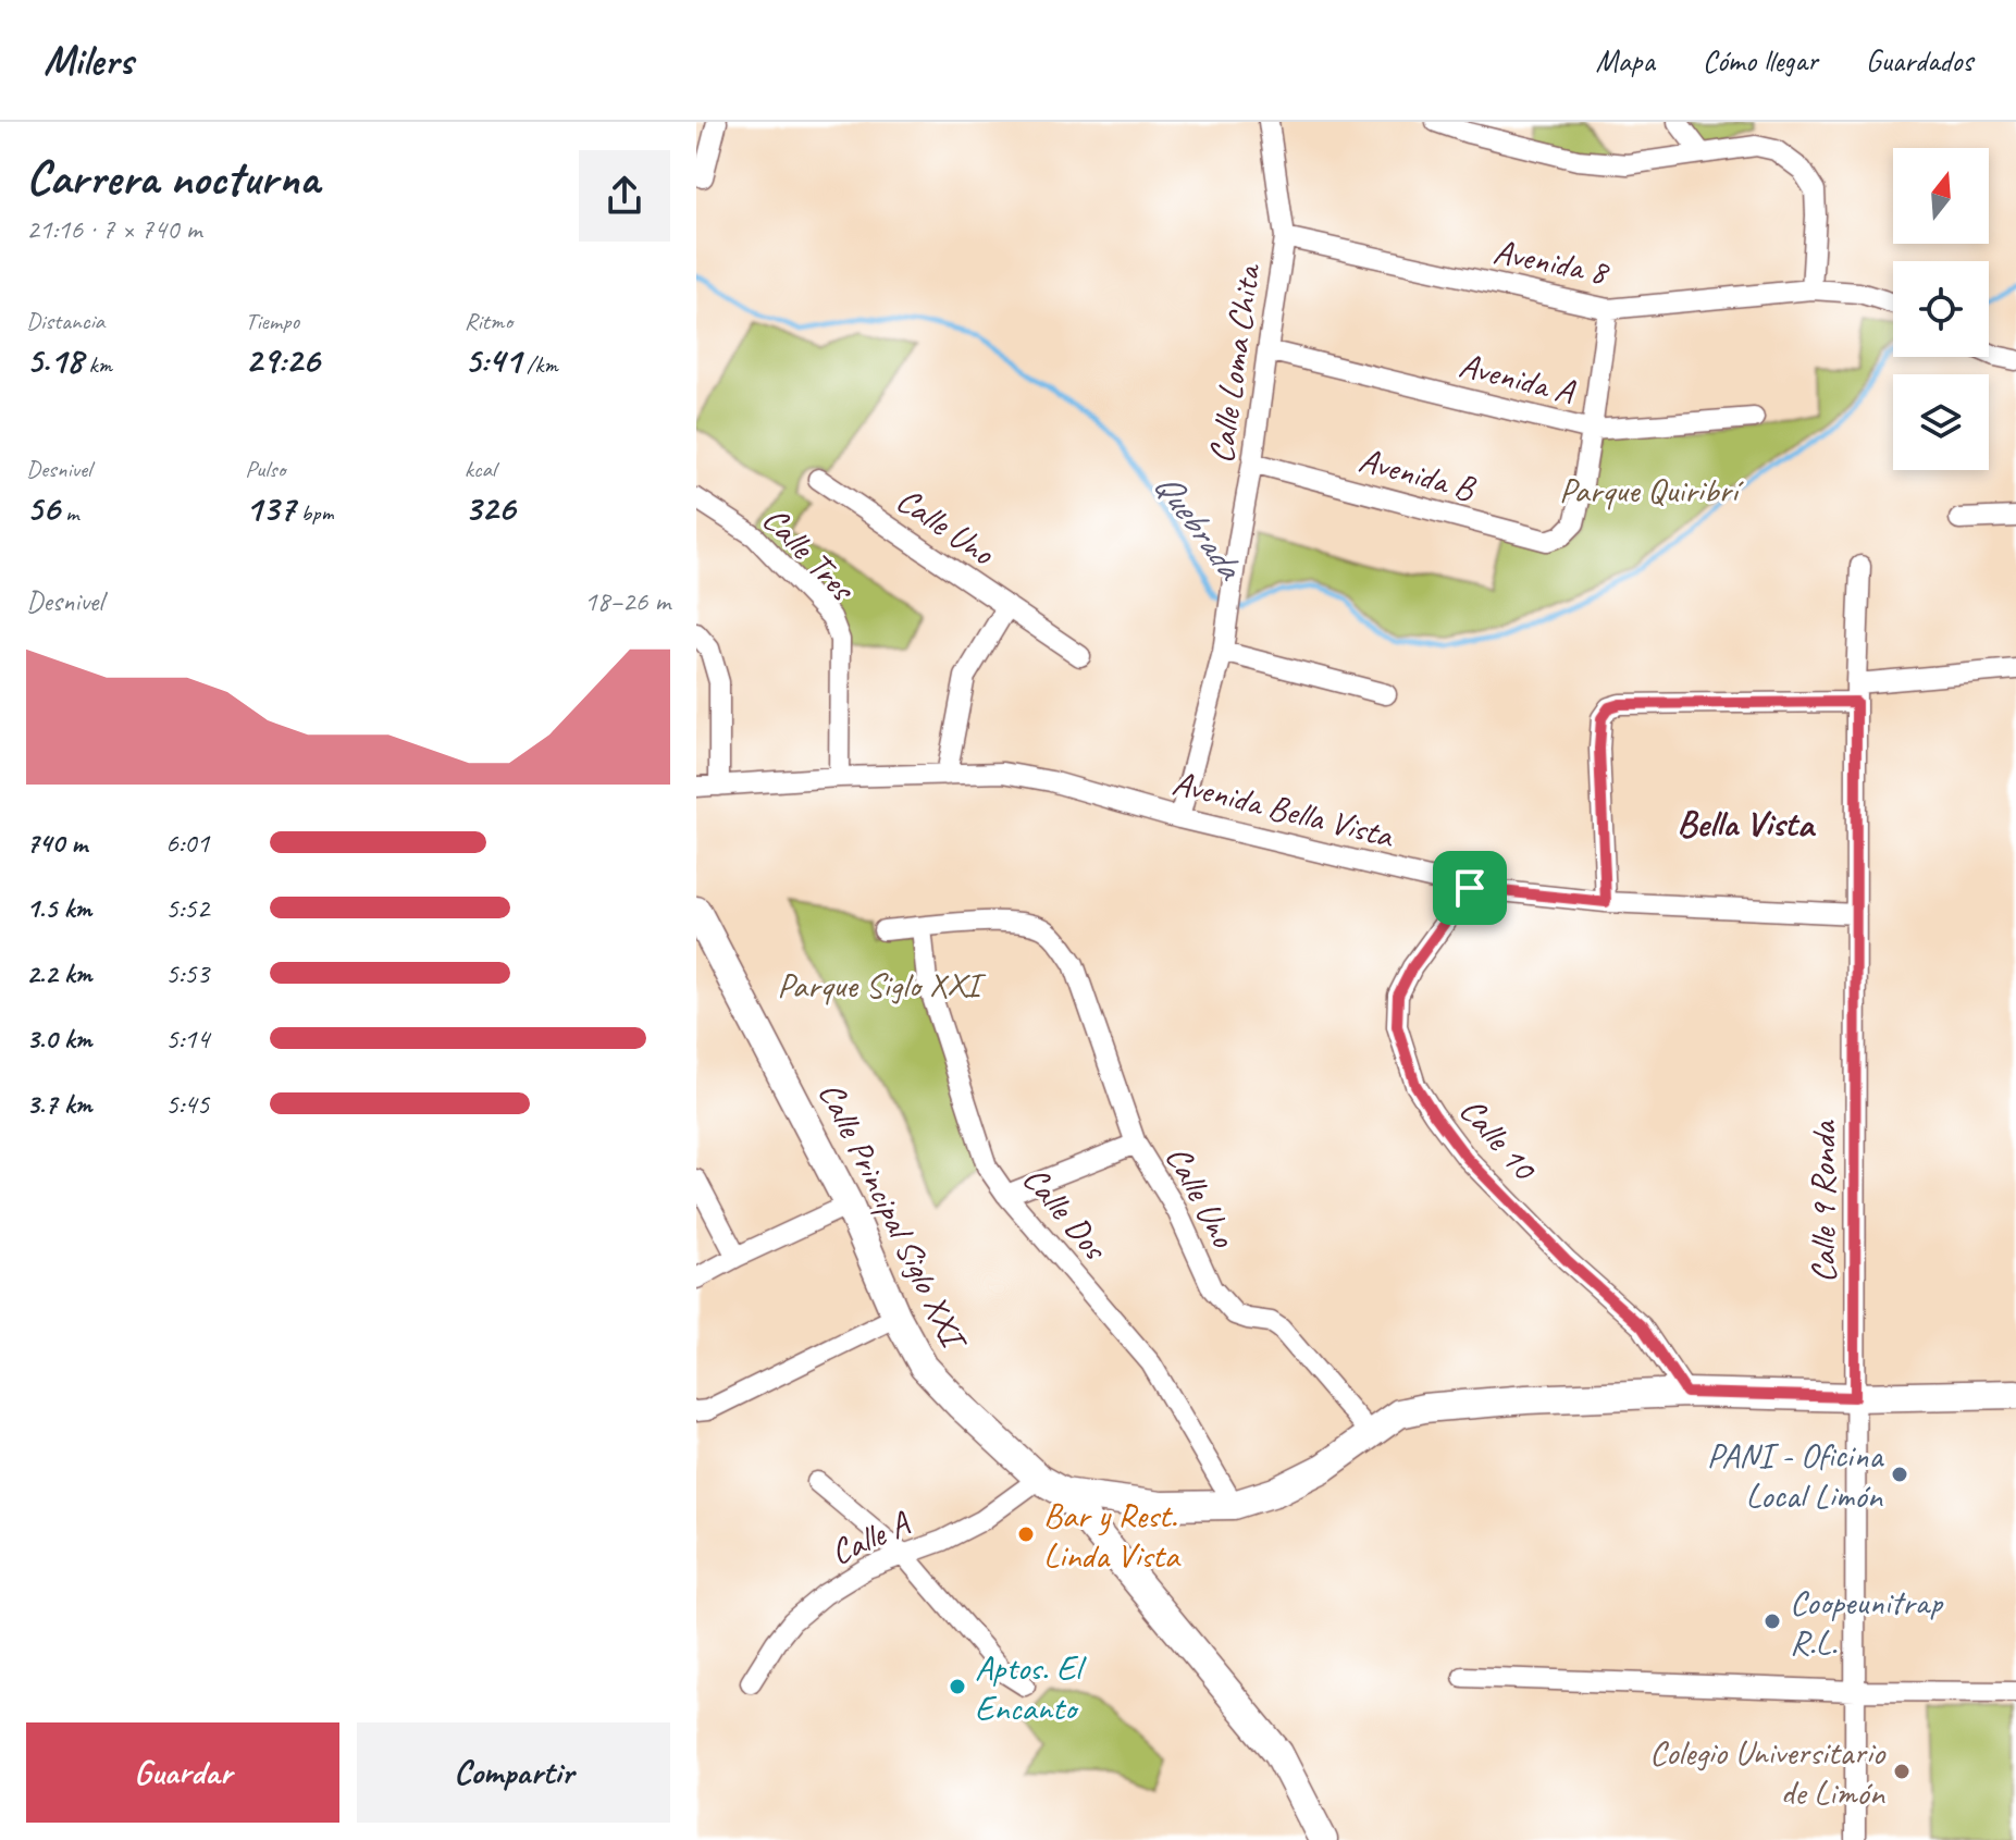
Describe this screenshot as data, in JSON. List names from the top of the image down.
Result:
{
  "streets": {
    "street": [
      "Avenida 8",
      "Calle Loma Chita",
      "Avenida A",
      "Avenida B",
      "Calle Uno",
      "Calle Tres",
      "Avenida Bella Vista",
      "Calle 10",
      "Calle 9 Ronda",
      "Calle Dos",
      "Calle Principal Siglo XXI",
      "Calle A"
    ]
  },
  "crossings": [
    ["Avenida 8", "Calle Loma Chita"],
    ["Calle Loma Chita", "Avenida A"],
    ["Calle Loma Chita", "Avenida B"],
    ["Calle Loma Chita", "Avenida Bella Vista"],
    ["Avenida A", "Avenida B"],
    ["Calle Uno", "Calle Dos"],
    ["Calle Tres", "Avenida Bella Vista"],
    ["Avenida Bella Vista", "Calle 10"],
    ["Avenida Bella Vista", "Calle 9 Ronda"],
    ["Calle Principal Siglo XXI", "Calle A"]
  ],
  "districts": ["Bella Vista"],
  "water": ["Quebrada"],
  "parks": ["Parque Quiribrí", "Parque Siglo XXI"],
  "places": [
    "PANI - Oficina Local Limón",
    "Bar y Rest. Linda Vista",
    "Coopeunitrap R.L.",
    "Aptos. El Encanto",
    "Colegio Universitario de Limón"
  ],
  "north": "top",
  "page": {
    "header": "Milers",
    "nav": ["Mapa", "Cómo llegar", "Guardados"],
    "heading": ["Carrera nocturna", "21:16 · 7 × 740 m"],
    "stats": [
      ["Distancia", "5.18 km"],
      ["Tiempo", "29:26"],
      ["Ritmo", "5:41 /km"],
      ["Desnivel", "56 m"],
      ["Pulso", "137 bpm"],
      ["kcal", "326"]
    ],
    "chart": ["Desnivel", "18–26 m"],
    "list": [
      {
        "name": "740 m",
        "note": "6:01"
      },
      {
        "name": "1.5 km",
        "note": "5:52"
      },
      {
        "name": "2.2 km",
        "note": "5:53"
      },
      {
        "name": "3.0 km",
        "note": "5:14"
      },
      {
        "name": "3.7 km",
        "note": "5:45"
      }
    ],
    "buttons": ["Guardar", "Compartir"]
  }
}
